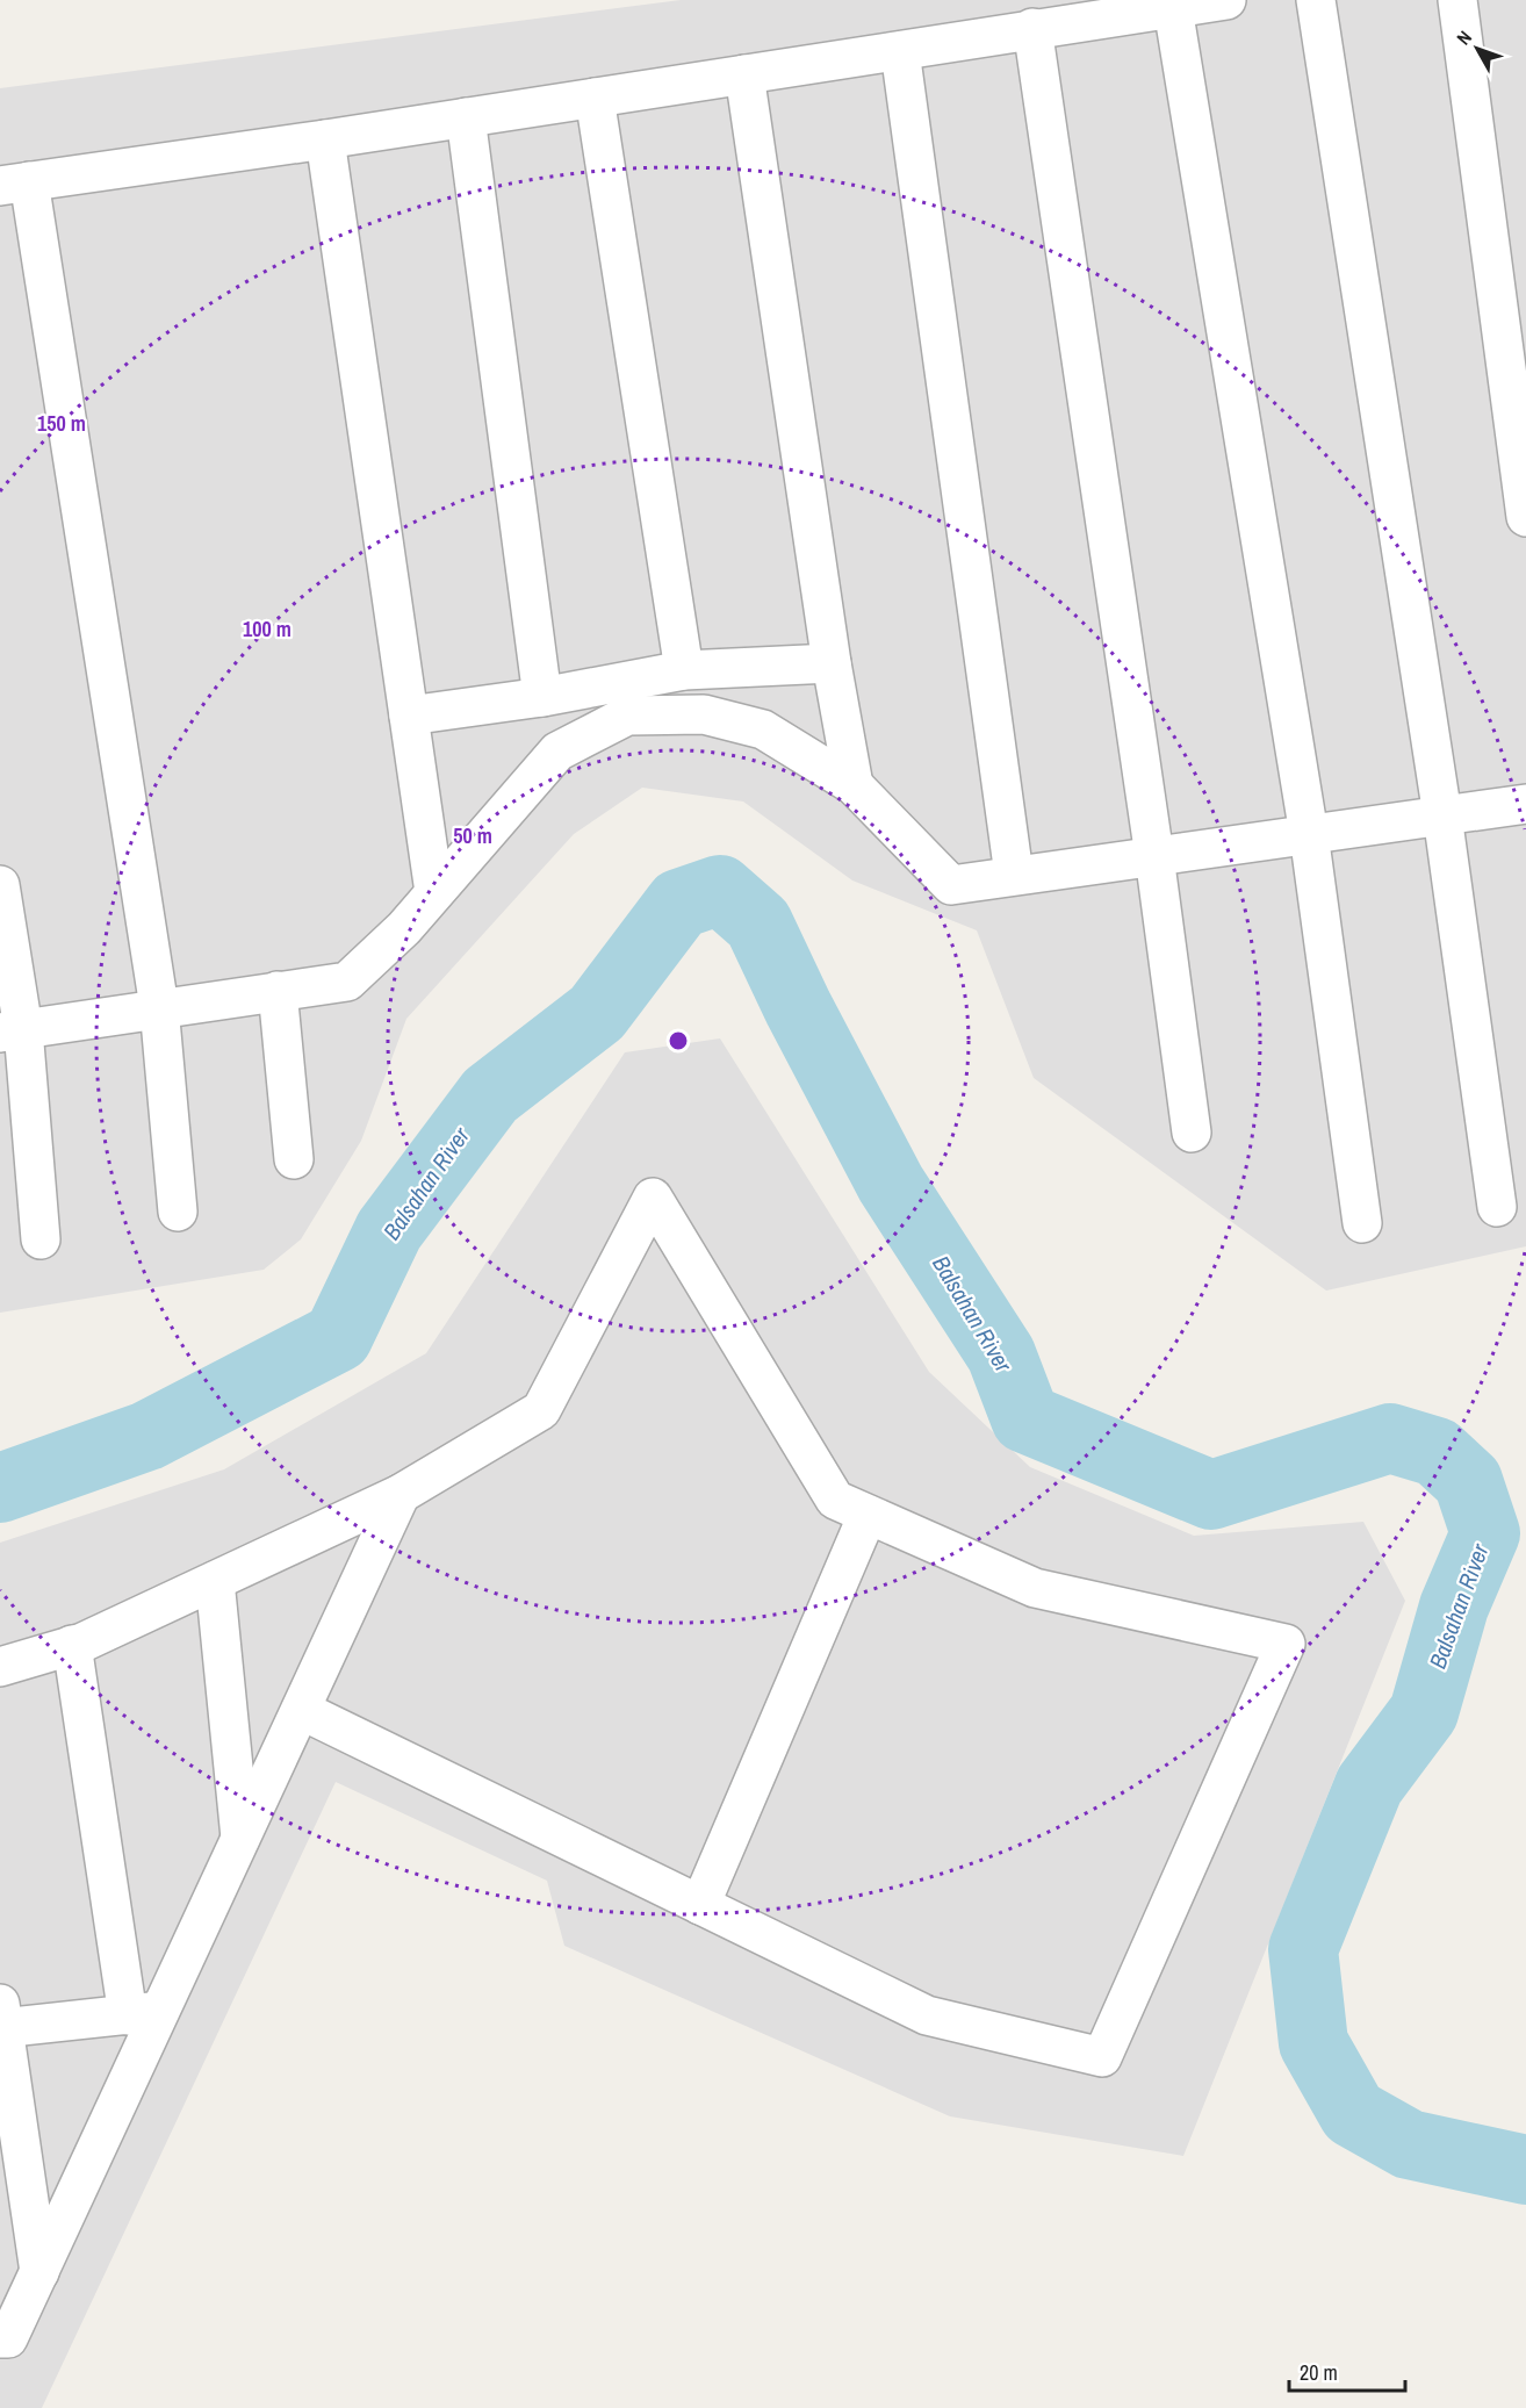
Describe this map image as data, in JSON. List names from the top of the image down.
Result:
{
  "water": ["Balsahan River"],
  "scale_bar": "20 m",
  "north": "top left",
  "rings": ["150 m", "100 m", "50 m"]
}
